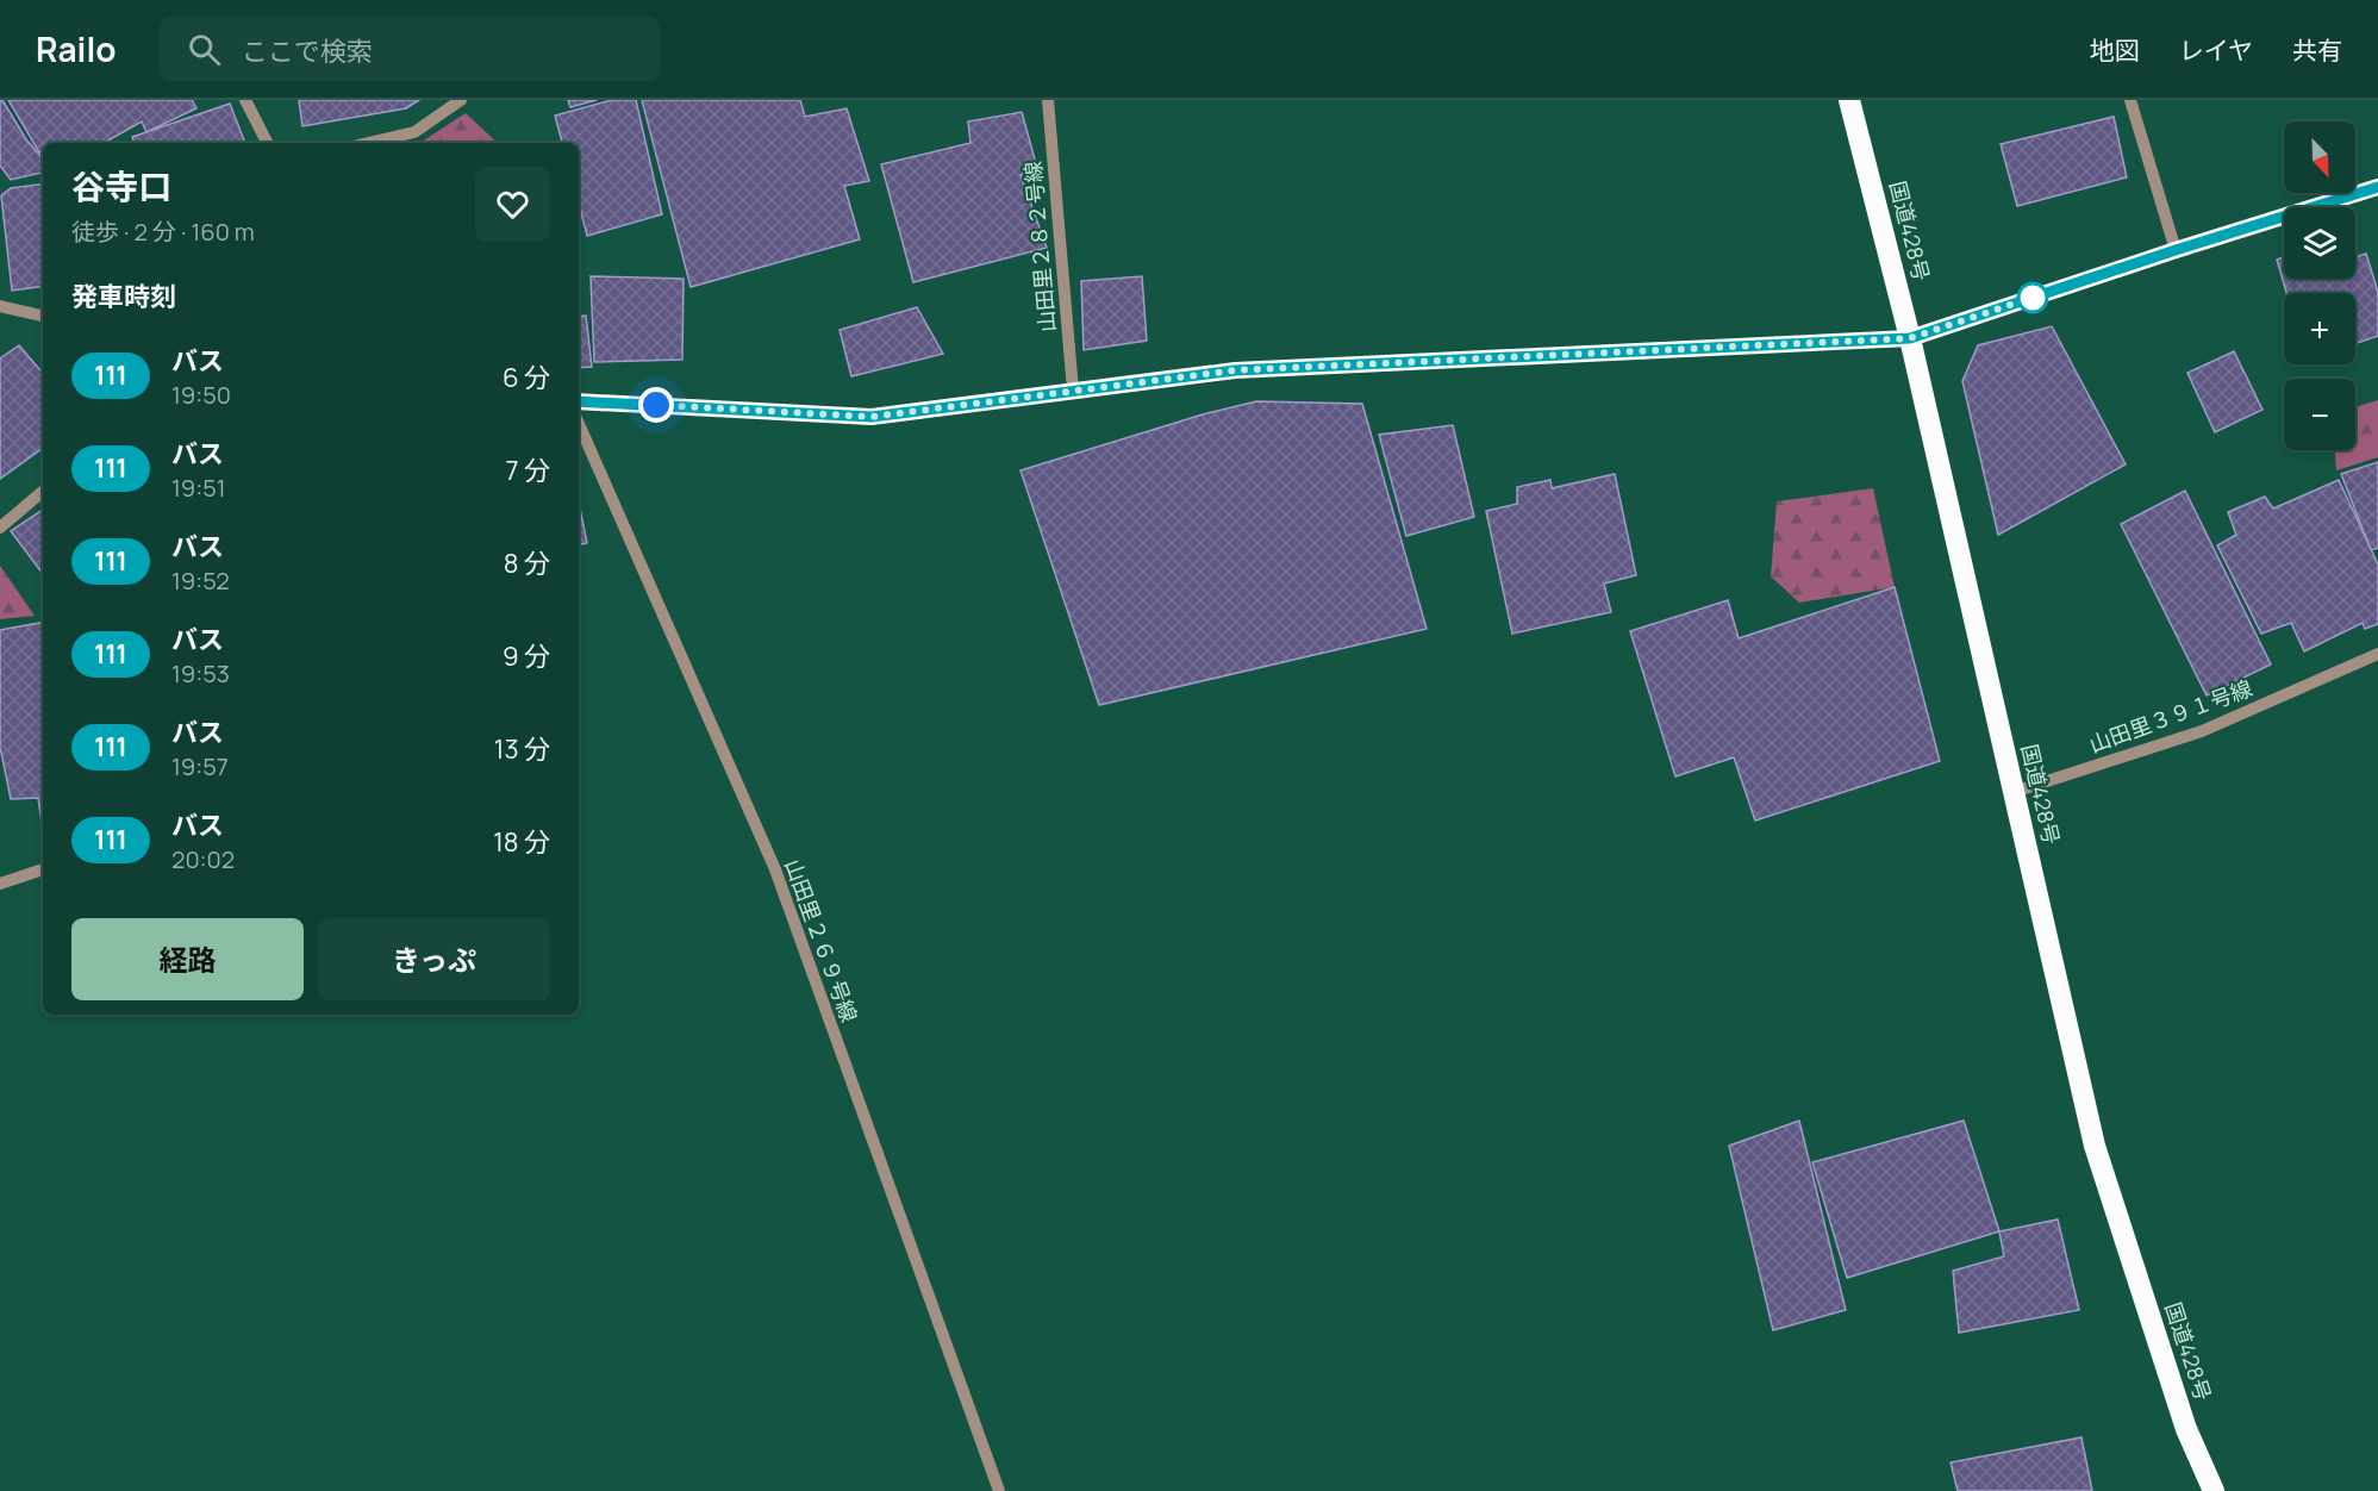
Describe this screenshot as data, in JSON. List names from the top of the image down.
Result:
{
  "streets": {
    "highway": ["国道428号"],
    "street": ["山田里２８２号線", "山田里３９１号線", "山田里２６９号線"]
  },
  "crossings": [
    ["国道428号", "山田里３９１号線"]
  ],
  "lines": ["bus line 111"],
  "north": "bottom right",
  "page": {
    "header": "Railo",
    "search": "ここで検索",
    "nav": ["地図", "レイヤ", "共有"],
    "map_buttons": ["+", "−"],
    "heading": [
      ["谷寺口", "徒歩 · 2 分 · 160 m"],
      "発車時刻"
    ],
    "list": [
      {
        "mark": "111",
        "name": "バス",
        "note": "19:50",
        "value": "6 分"
      },
      {
        "mark": "111",
        "name": "バス",
        "note": "19:51",
        "value": "7 分"
      },
      {
        "mark": "111",
        "name": "バス",
        "note": "19:52",
        "value": "8 分"
      },
      {
        "mark": "111",
        "name": "バス",
        "note": "19:53",
        "value": "9 分"
      },
      {
        "mark": "111",
        "name": "バス",
        "note": "19:57",
        "value": "13 分"
      },
      {
        "mark": "111",
        "name": "バス",
        "note": "20:02",
        "value": "18 分"
      }
    ],
    "buttons": ["経路", "きっぷ"]
  }
}
